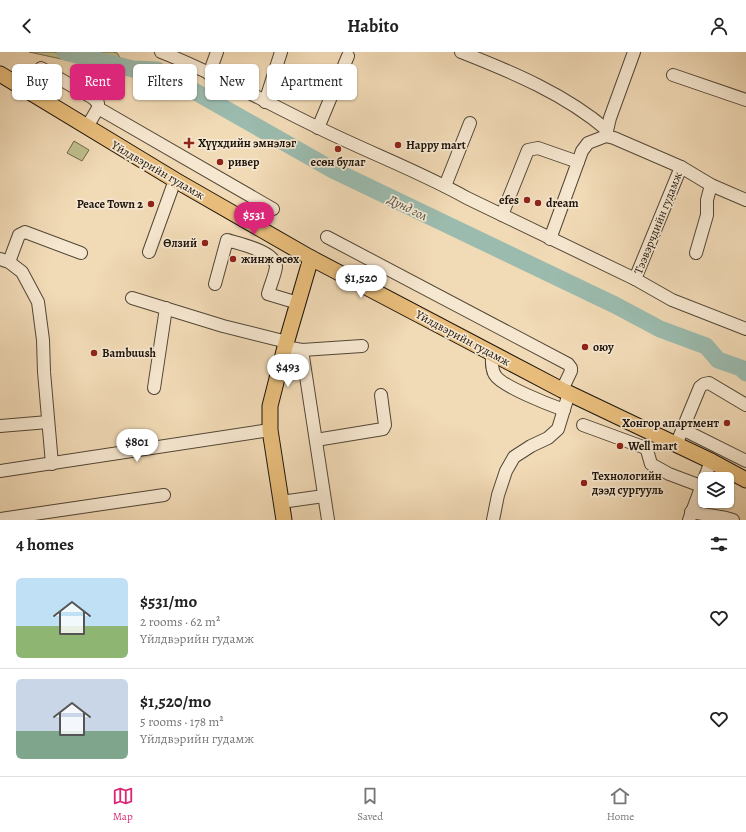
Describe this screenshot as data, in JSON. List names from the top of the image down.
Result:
{
  "streets": {
    "main road": ["Yйлдвэрийн гудамж"],
    "street": ["Тээвэрчдийн гудамж"]
  },
  "water": ["Дунд гол"],
  "places": {
    "health": ["Хүүхдийн эмнэлэг"],
    "other": [
      "Happy mart",
      "есөн булаг",
      "ривер",
      "efes",
      "dream",
      "Peace Town 2",
      "Өлзий",
      "жинж өсөх",
      "оюу",
      "Bambuush",
      "Хонгор апартмент",
      "Well mart",
      "Технологийн дээд сургууль"
    ]
  },
  "page": {
    "header": "Habito",
    "chip": [
      "Buy",
      "Rent",
      "Filters",
      "New",
      "Apartment"
    ],
    "price": [
      "$531",
      "$1,520",
      "$493",
      "$801"
    ],
    "heading": "4 homes",
    "list": [
      {
        "name": "$531/mo",
        "note": "2 rooms · 62 m² · Yйлдвэрийн гудамж"
      },
      {
        "name": "$1,520/mo",
        "note": "5 rooms · 178 m² · Yйлдвэрийн гудамж"
      }
    ],
    "tabs": ["Map", "Saved", "Home"]
  }
}
